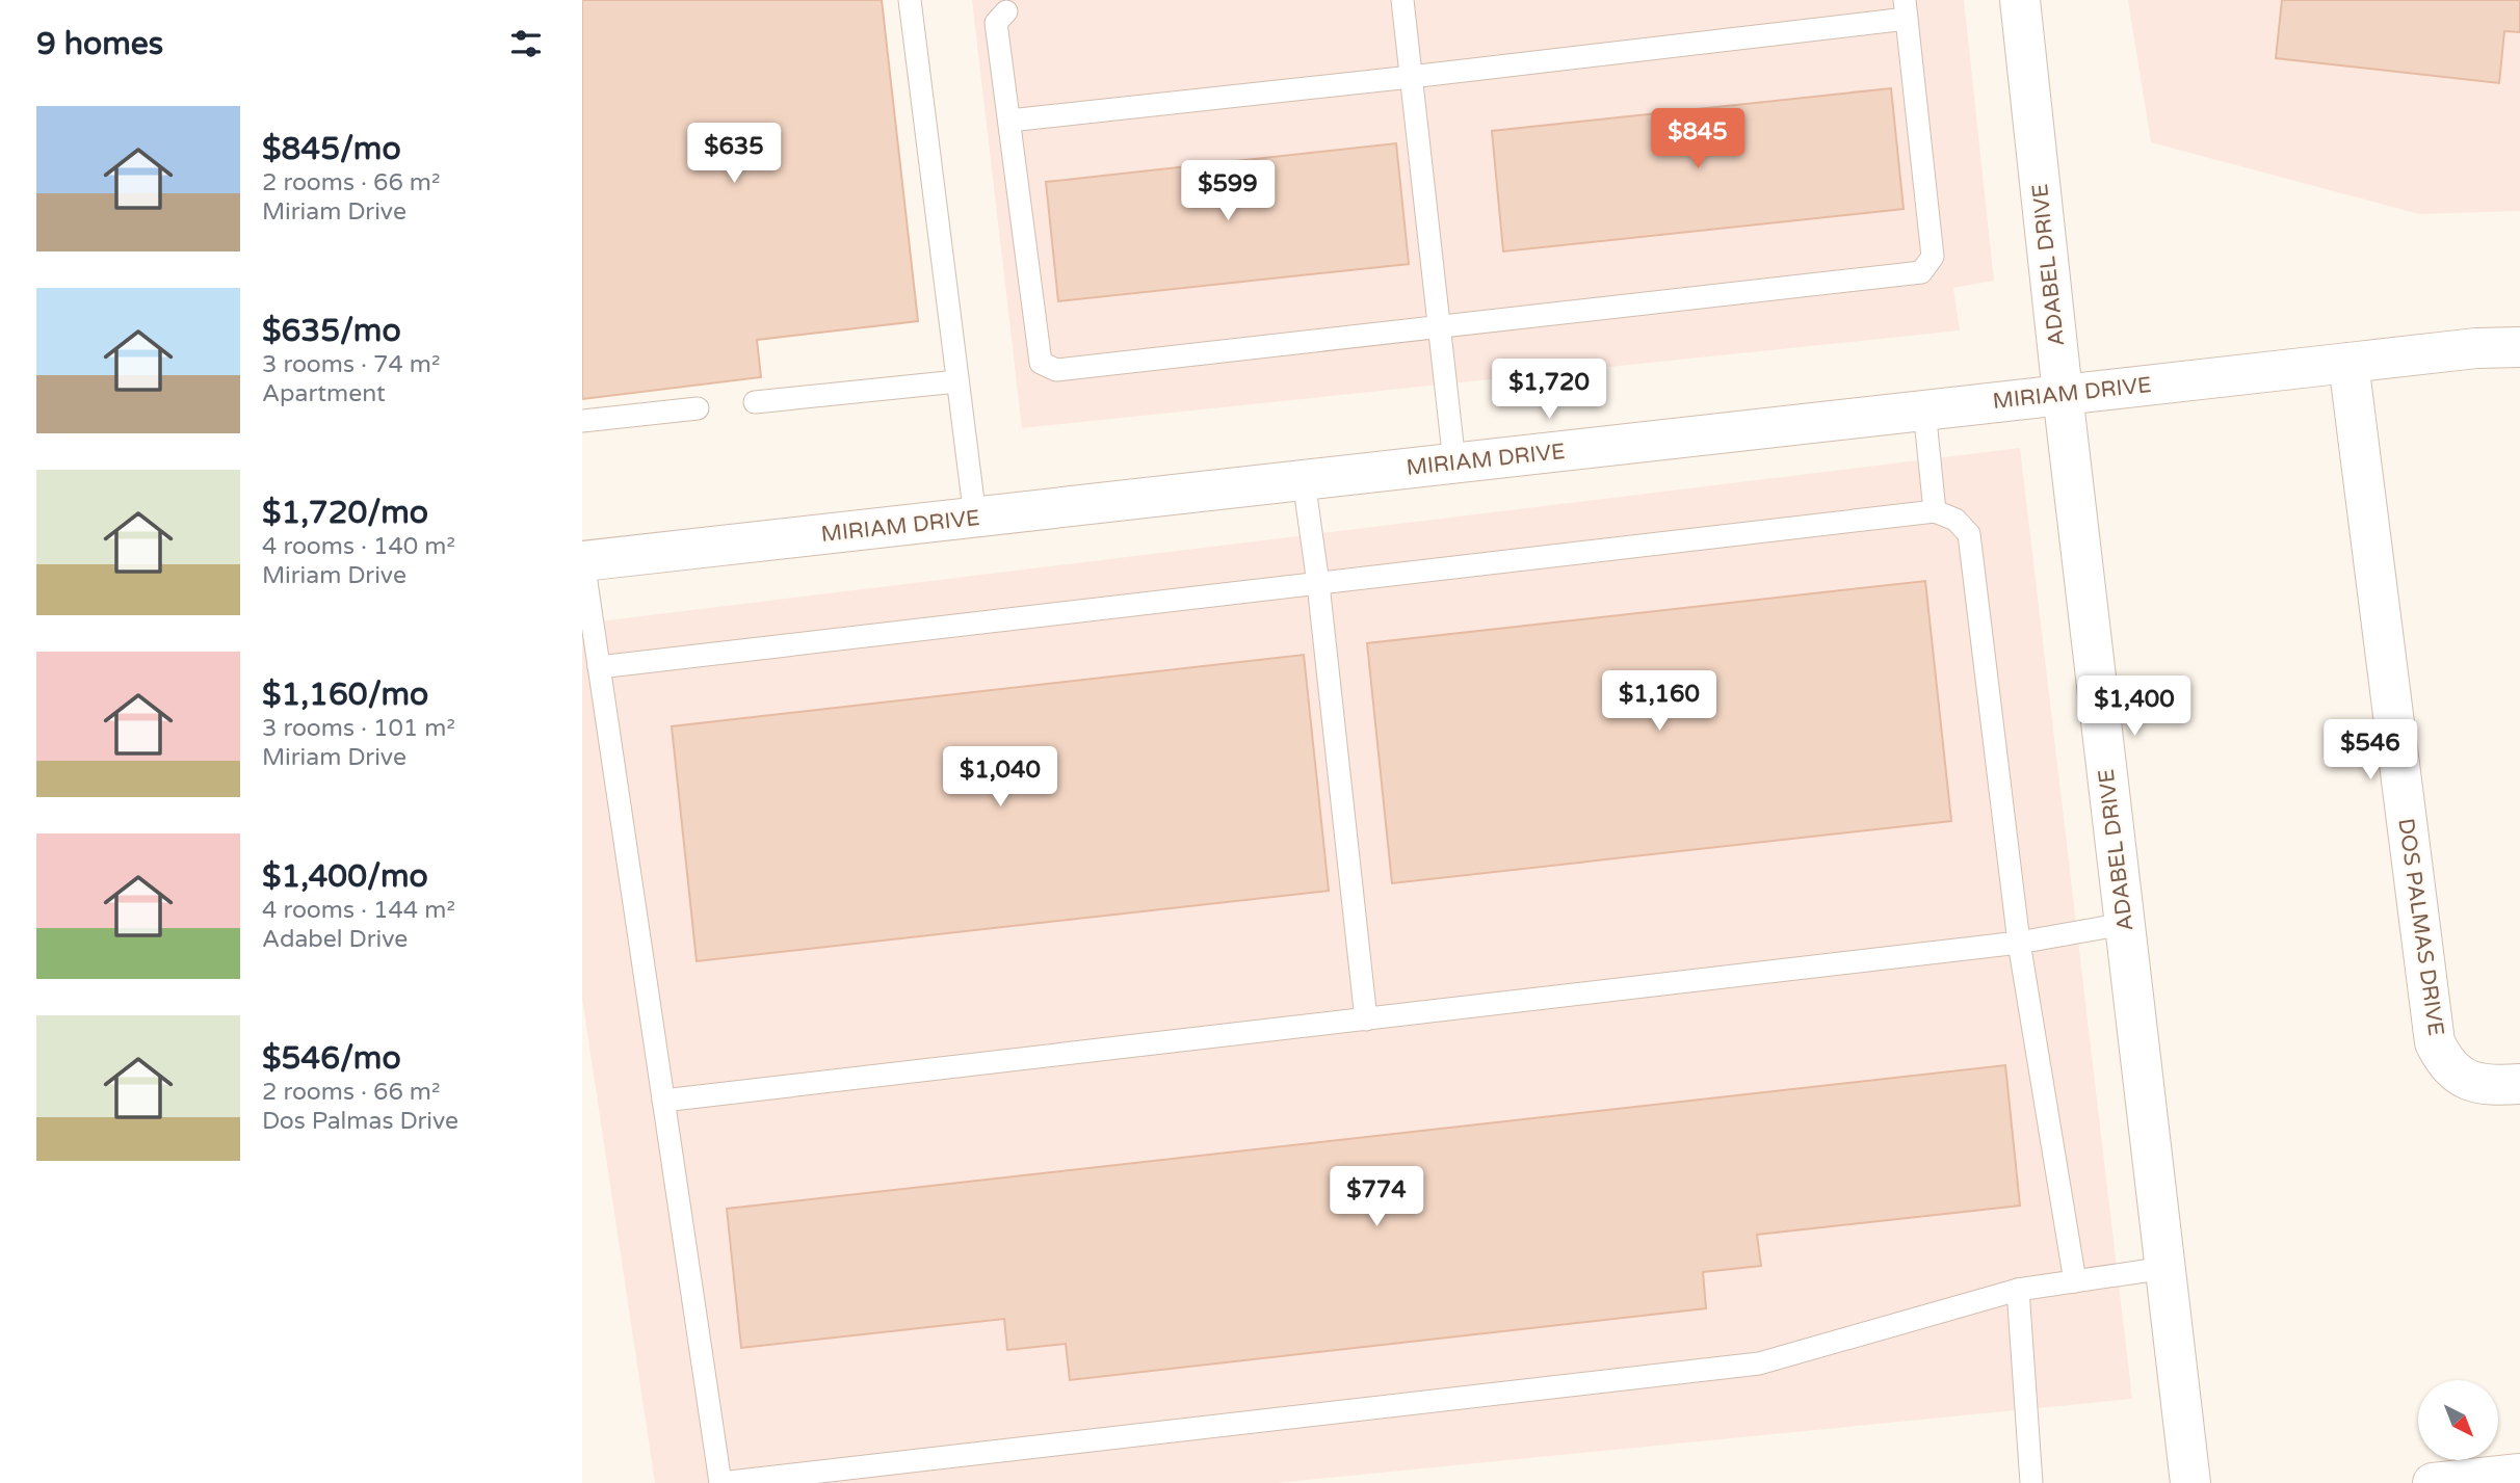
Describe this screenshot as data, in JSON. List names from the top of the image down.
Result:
{
  "streets": {
    "street": ["ADABEL DRIVE", "MIRIAM DRIVE", "DOS PALMAS DRIVE"]
  },
  "crossings": [
    ["ADABEL DRIVE", "MIRIAM DRIVE"],
    ["MIRIAM DRIVE", "DOS PALMAS DRIVE"]
  ],
  "north": "bottom right",
  "page": {
    "heading": "9 homes",
    "list": [
      {
        "name": "$845/mo",
        "note": "2 rooms · 66 m² · Miriam Drive"
      },
      {
        "name": "$635/mo",
        "note": "3 rooms · 74 m² · Apartment"
      },
      {
        "name": "$1,720/mo",
        "note": "4 rooms · 140 m² · Miriam Drive"
      },
      {
        "name": "$1,160/mo",
        "note": "3 rooms · 101 m² · Miriam Drive"
      },
      {
        "name": "$1,400/mo",
        "note": "4 rooms · 144 m² · Adabel Drive"
      },
      {
        "name": "$546/mo",
        "note": "2 rooms · 66 m² · Dos Palmas Drive"
      }
    ],
    "price": [
      "$845",
      "$635",
      "$599",
      "$1,720",
      "$1,160",
      "$1,400",
      "$546",
      "$1,040",
      "$774"
    ]
  }
}
